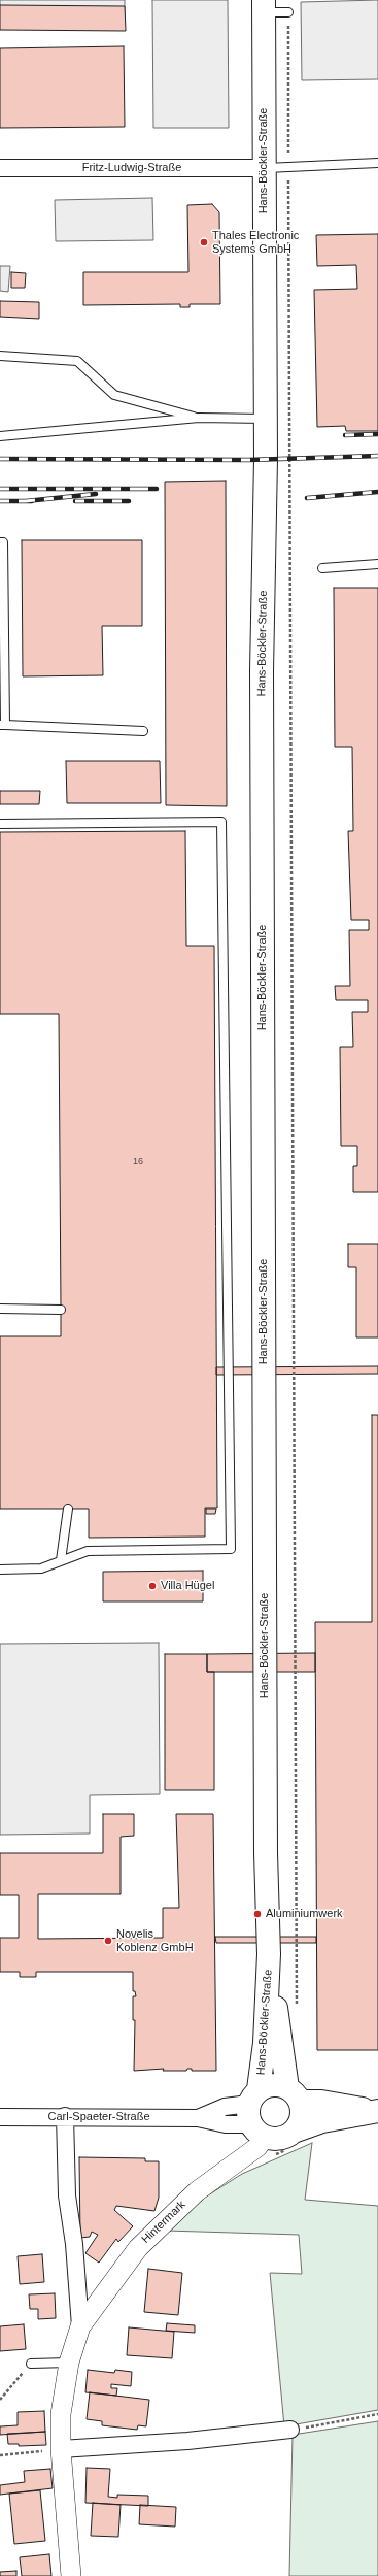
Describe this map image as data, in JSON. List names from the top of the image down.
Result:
{
  "streets": {
    "main road": ["Hans-Böckler-Straße", "Carl-Spaeter-Straße"],
    "street": ["Fritz-Ludwig-Straße", "Hintermark"]
  },
  "crossings": [
    ["Hans-Böckler-Straße", "Fritz-Ludwig-Straße"],
    ["Hans-Böckler-Straße", "Carl-Spaeter-Straße"],
    ["Hans-Böckler-Straße", "Hintermark"],
    ["Carl-Spaeter-Straße", "Hintermark"]
  ],
  "places": [
    "Thales Electronic Systems GmbH",
    "Villa Hügel",
    "Aluminiumwerk",
    "Novelis Koblenz GmbH"
  ],
  "house_numbers": ["16"]
}
